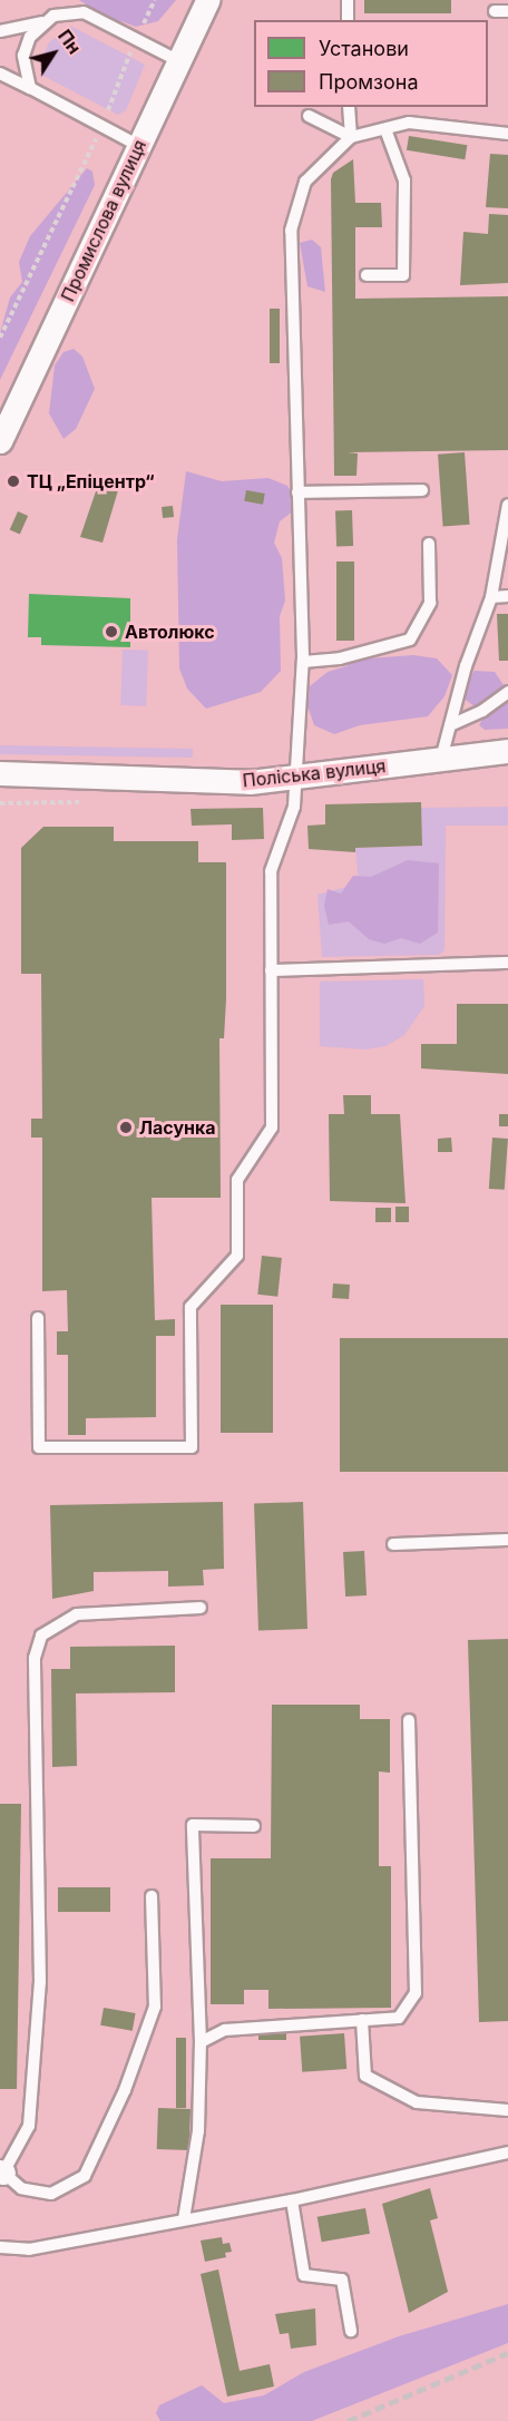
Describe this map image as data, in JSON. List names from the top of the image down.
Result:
{
  "streets": {
    "street": ["Промислова вулиця", "Поліська вулиця"]
  },
  "places": ["ТЦ „Епіцентр“", "Автолюкс", "Ласунка"],
  "legend": ["Установи", "Промзона"],
  "north": "top right"
}
